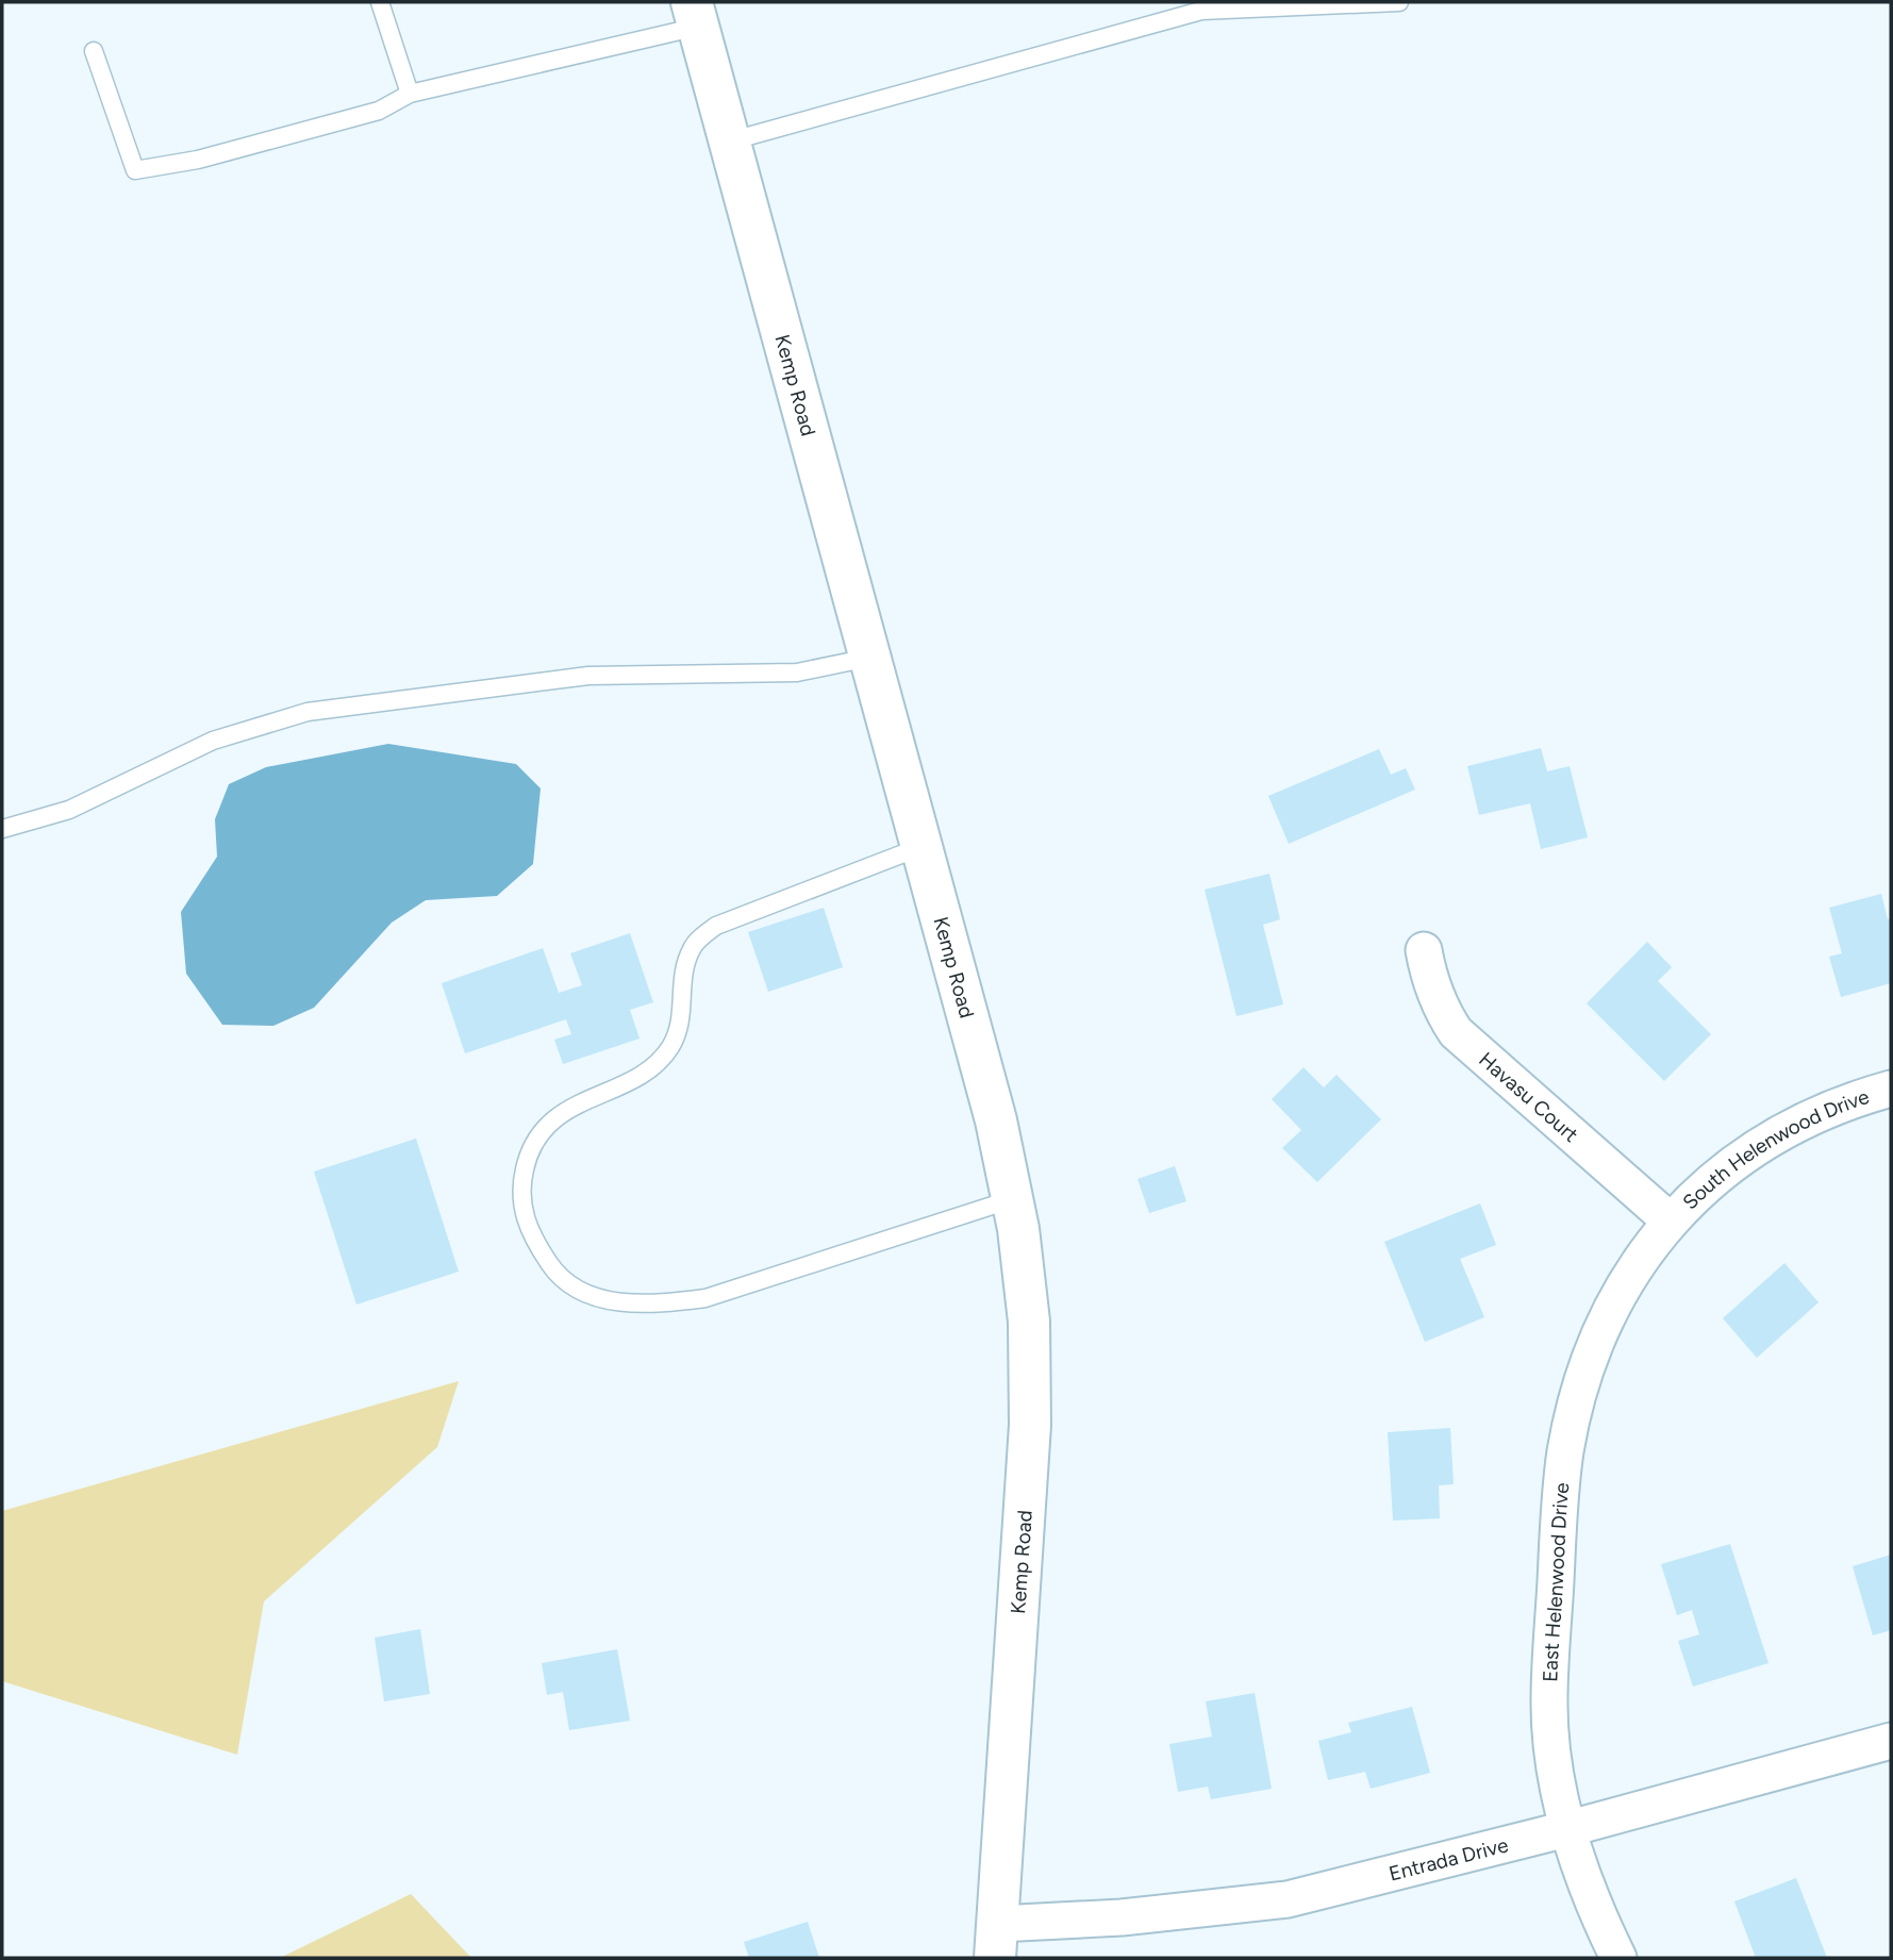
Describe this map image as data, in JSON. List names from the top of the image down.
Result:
{
  "streets": {
    "main road": ["Kemp Road"],
    "street": [
      "Havasu Court",
      "South Helenwood Drive",
      "East Helenwood Drive",
      "Entrada Drive"
    ]
  },
  "crossings": [
    ["Kemp Road", "Entrada Drive"],
    ["Havasu Court", "South Helenwood Drive"],
    ["Havasu Court", "East Helenwood Drive"],
    ["South Helenwood Drive", "East Helenwood Drive"],
    ["East Helenwood Drive", "Entrada Drive"]
  ]
}
